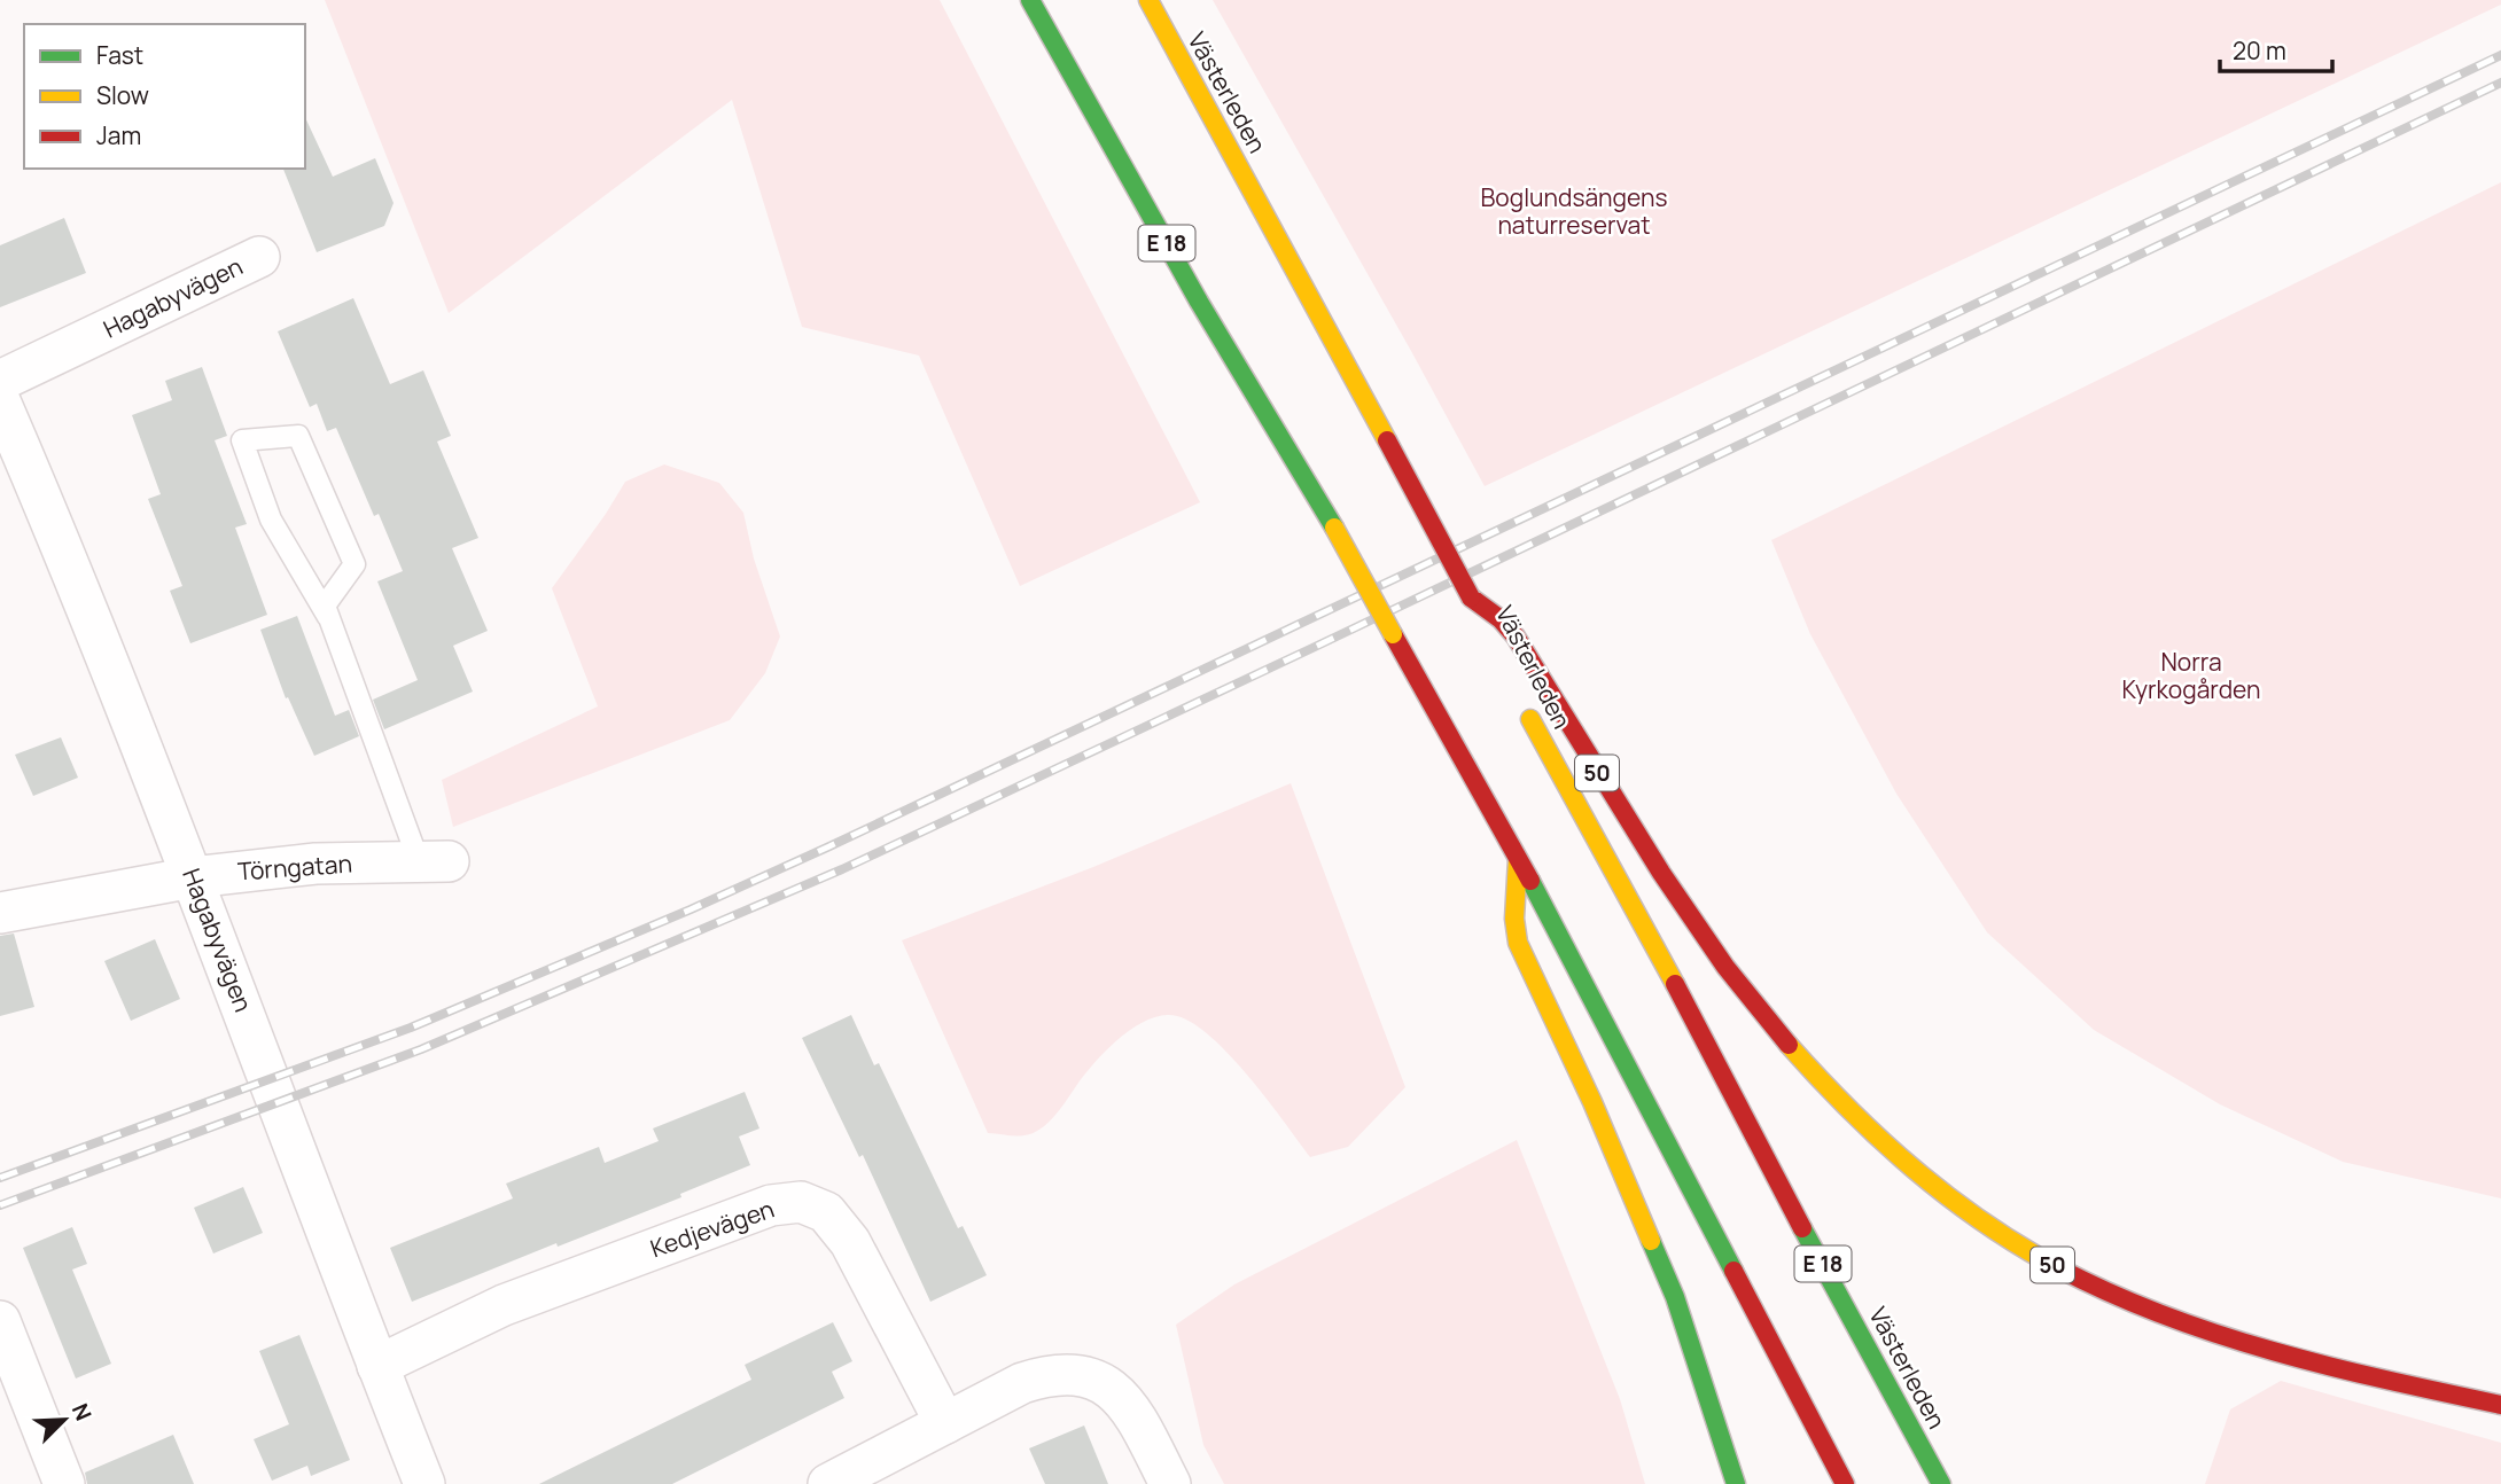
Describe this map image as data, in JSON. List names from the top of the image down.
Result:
{
  "streets": {
    "highway": ["Västerleden", "E 18", "50"],
    "street": ["Hagabyvägen", "Törngatan", "Kedjevägen"]
  },
  "crossings": [
    ["Västerleden", "50"],
    ["Hagabyvägen", "Törngatan"],
    ["Hagabyvägen", "Kedjevägen"]
  ],
  "parks": ["Boglundsängens naturreservat", "Norra Kyrkogården"],
  "legend": ["Fast", "Slow", "Jam"],
  "scale_bar": "20 m",
  "north": "top right"
}
